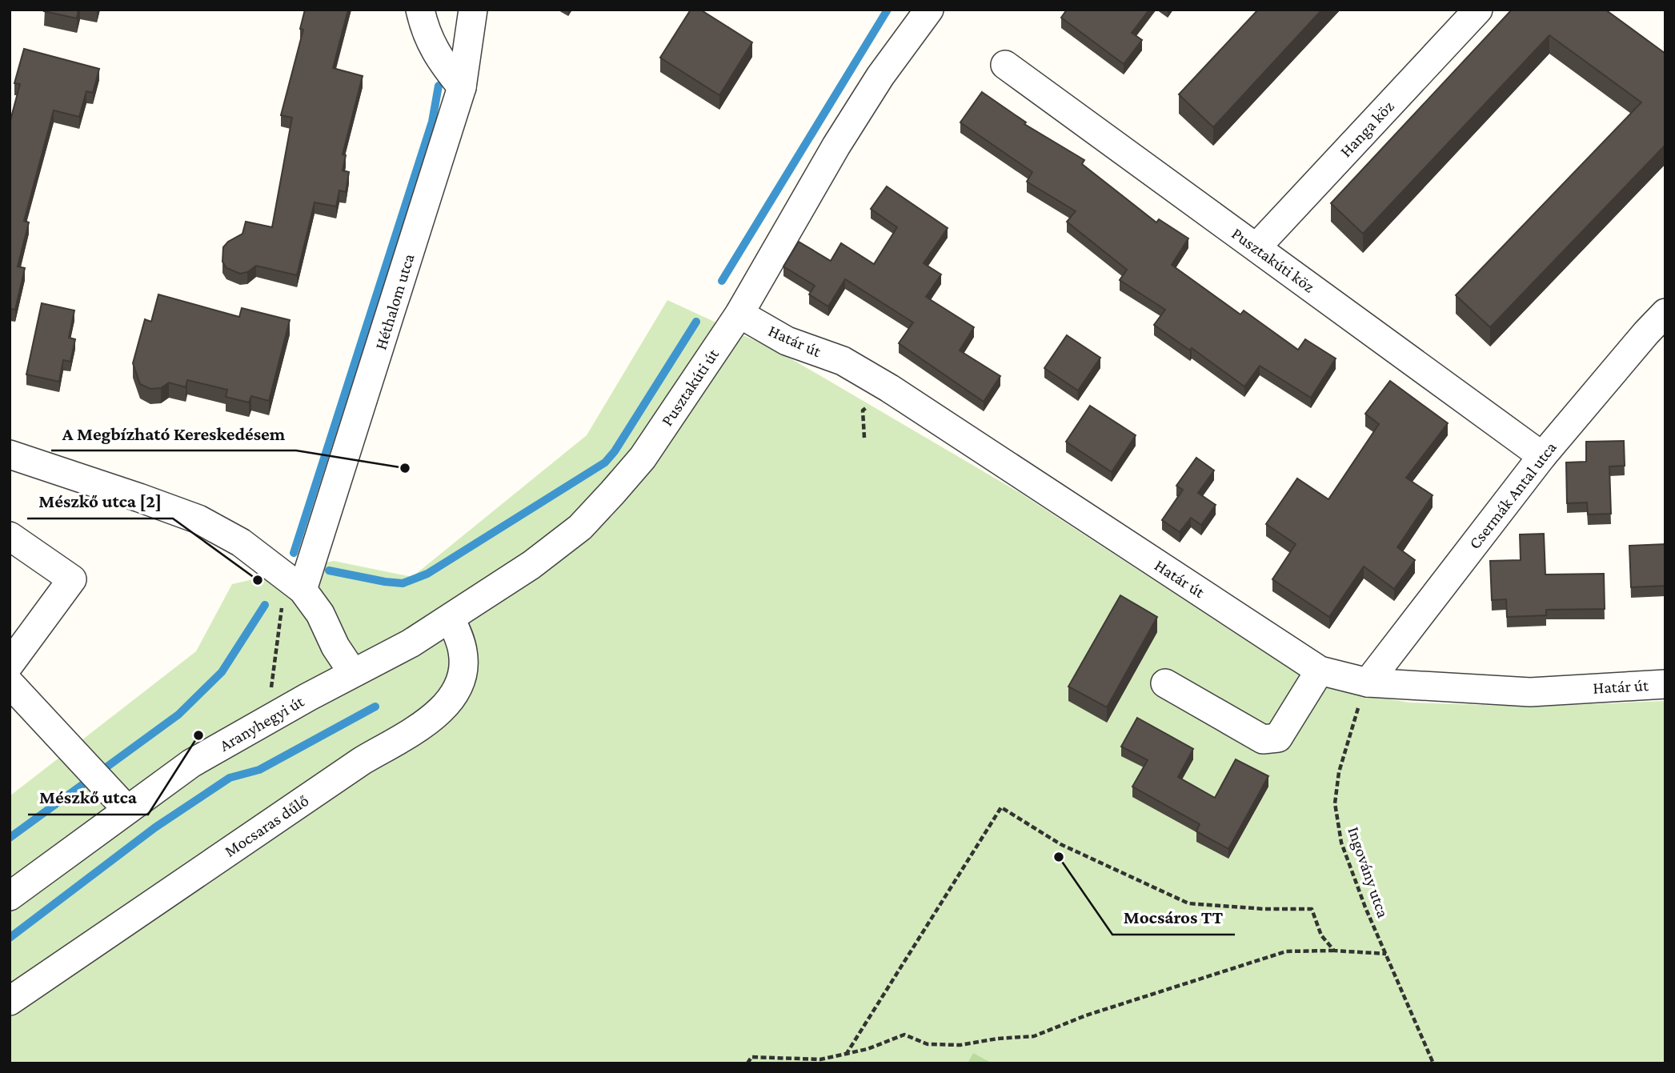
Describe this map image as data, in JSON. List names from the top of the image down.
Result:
{
  "streets": {
    "street": [
      "Hanga köz",
      "Pusztakúti köz",
      "Héthalom utca",
      "Határ út",
      "Pusztakúti út",
      "Csermák Antal utca",
      "Aranyhegyi út",
      "Mocsaras dűlő"
    ],
    "path": ["Ingovány utca"]
  },
  "crossings": [
    ["Hanga köz", "Pusztakúti köz"],
    ["Pusztakúti köz", "Csermák Antal utca"],
    ["Határ út", "Pusztakúti út"],
    ["Határ út", "Csermák Antal utca"],
    ["Határ út", "Ingovány utca"],
    ["Pusztakúti út", "Aranyhegyi út"],
    ["Pusztakúti út", "Mocsaras dűlő"],
    ["Csermák Antal utca", "Ingovány utca"]
  ],
  "places": [
    "A Megbízható Kereskedésem",
    "Mészkő utca [2]",
    "Mészkő utca",
    "Mocsáros TT"
  ]
}
